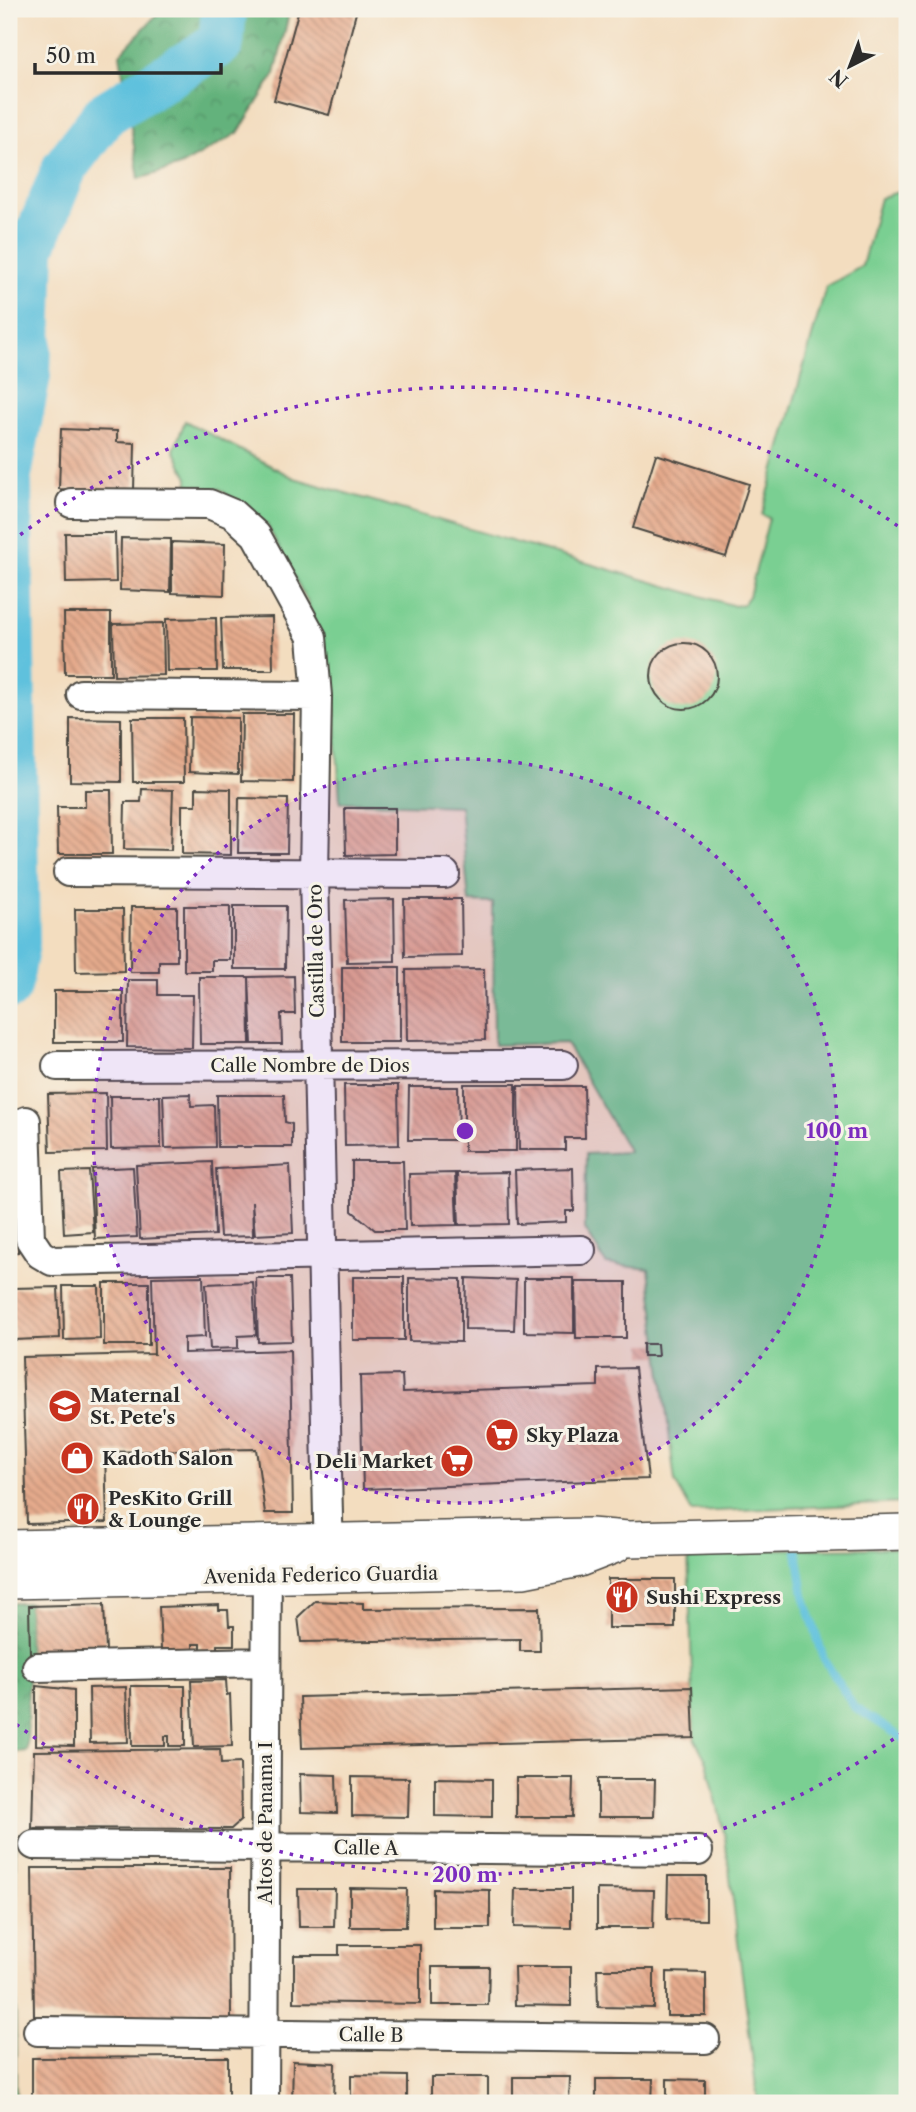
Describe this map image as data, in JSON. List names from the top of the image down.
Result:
{
  "streets": {
    "street": [
      "Castilla de Oro",
      "Calle Nombre de Dios",
      "Avenida Federico Guardia",
      "Altos de Panama I",
      "Calle A",
      "Calle B"
    ]
  },
  "crossings": [
    ["Castilla de Oro", "Calle Nombre de Dios"],
    ["Castilla de Oro", "Avenida Federico Guardia"],
    ["Avenida Federico Guardia", "Altos de Panama I"],
    ["Altos de Panama I", "Calle A"],
    ["Altos de Panama I", "Calle B"]
  ],
  "places": {
    "school or university": ["Maternal St. Pete's"],
    "supermarket": ["Sky Plaza", "Deli Market"],
    "shop": ["Kadoth Salon"],
    "restaurant": ["PesKito Grill & Lounge", "Sushi Express"]
  },
  "scale_bar": "50 m",
  "north": "bottom left",
  "rings": ["100 m", "200 m"]
}
